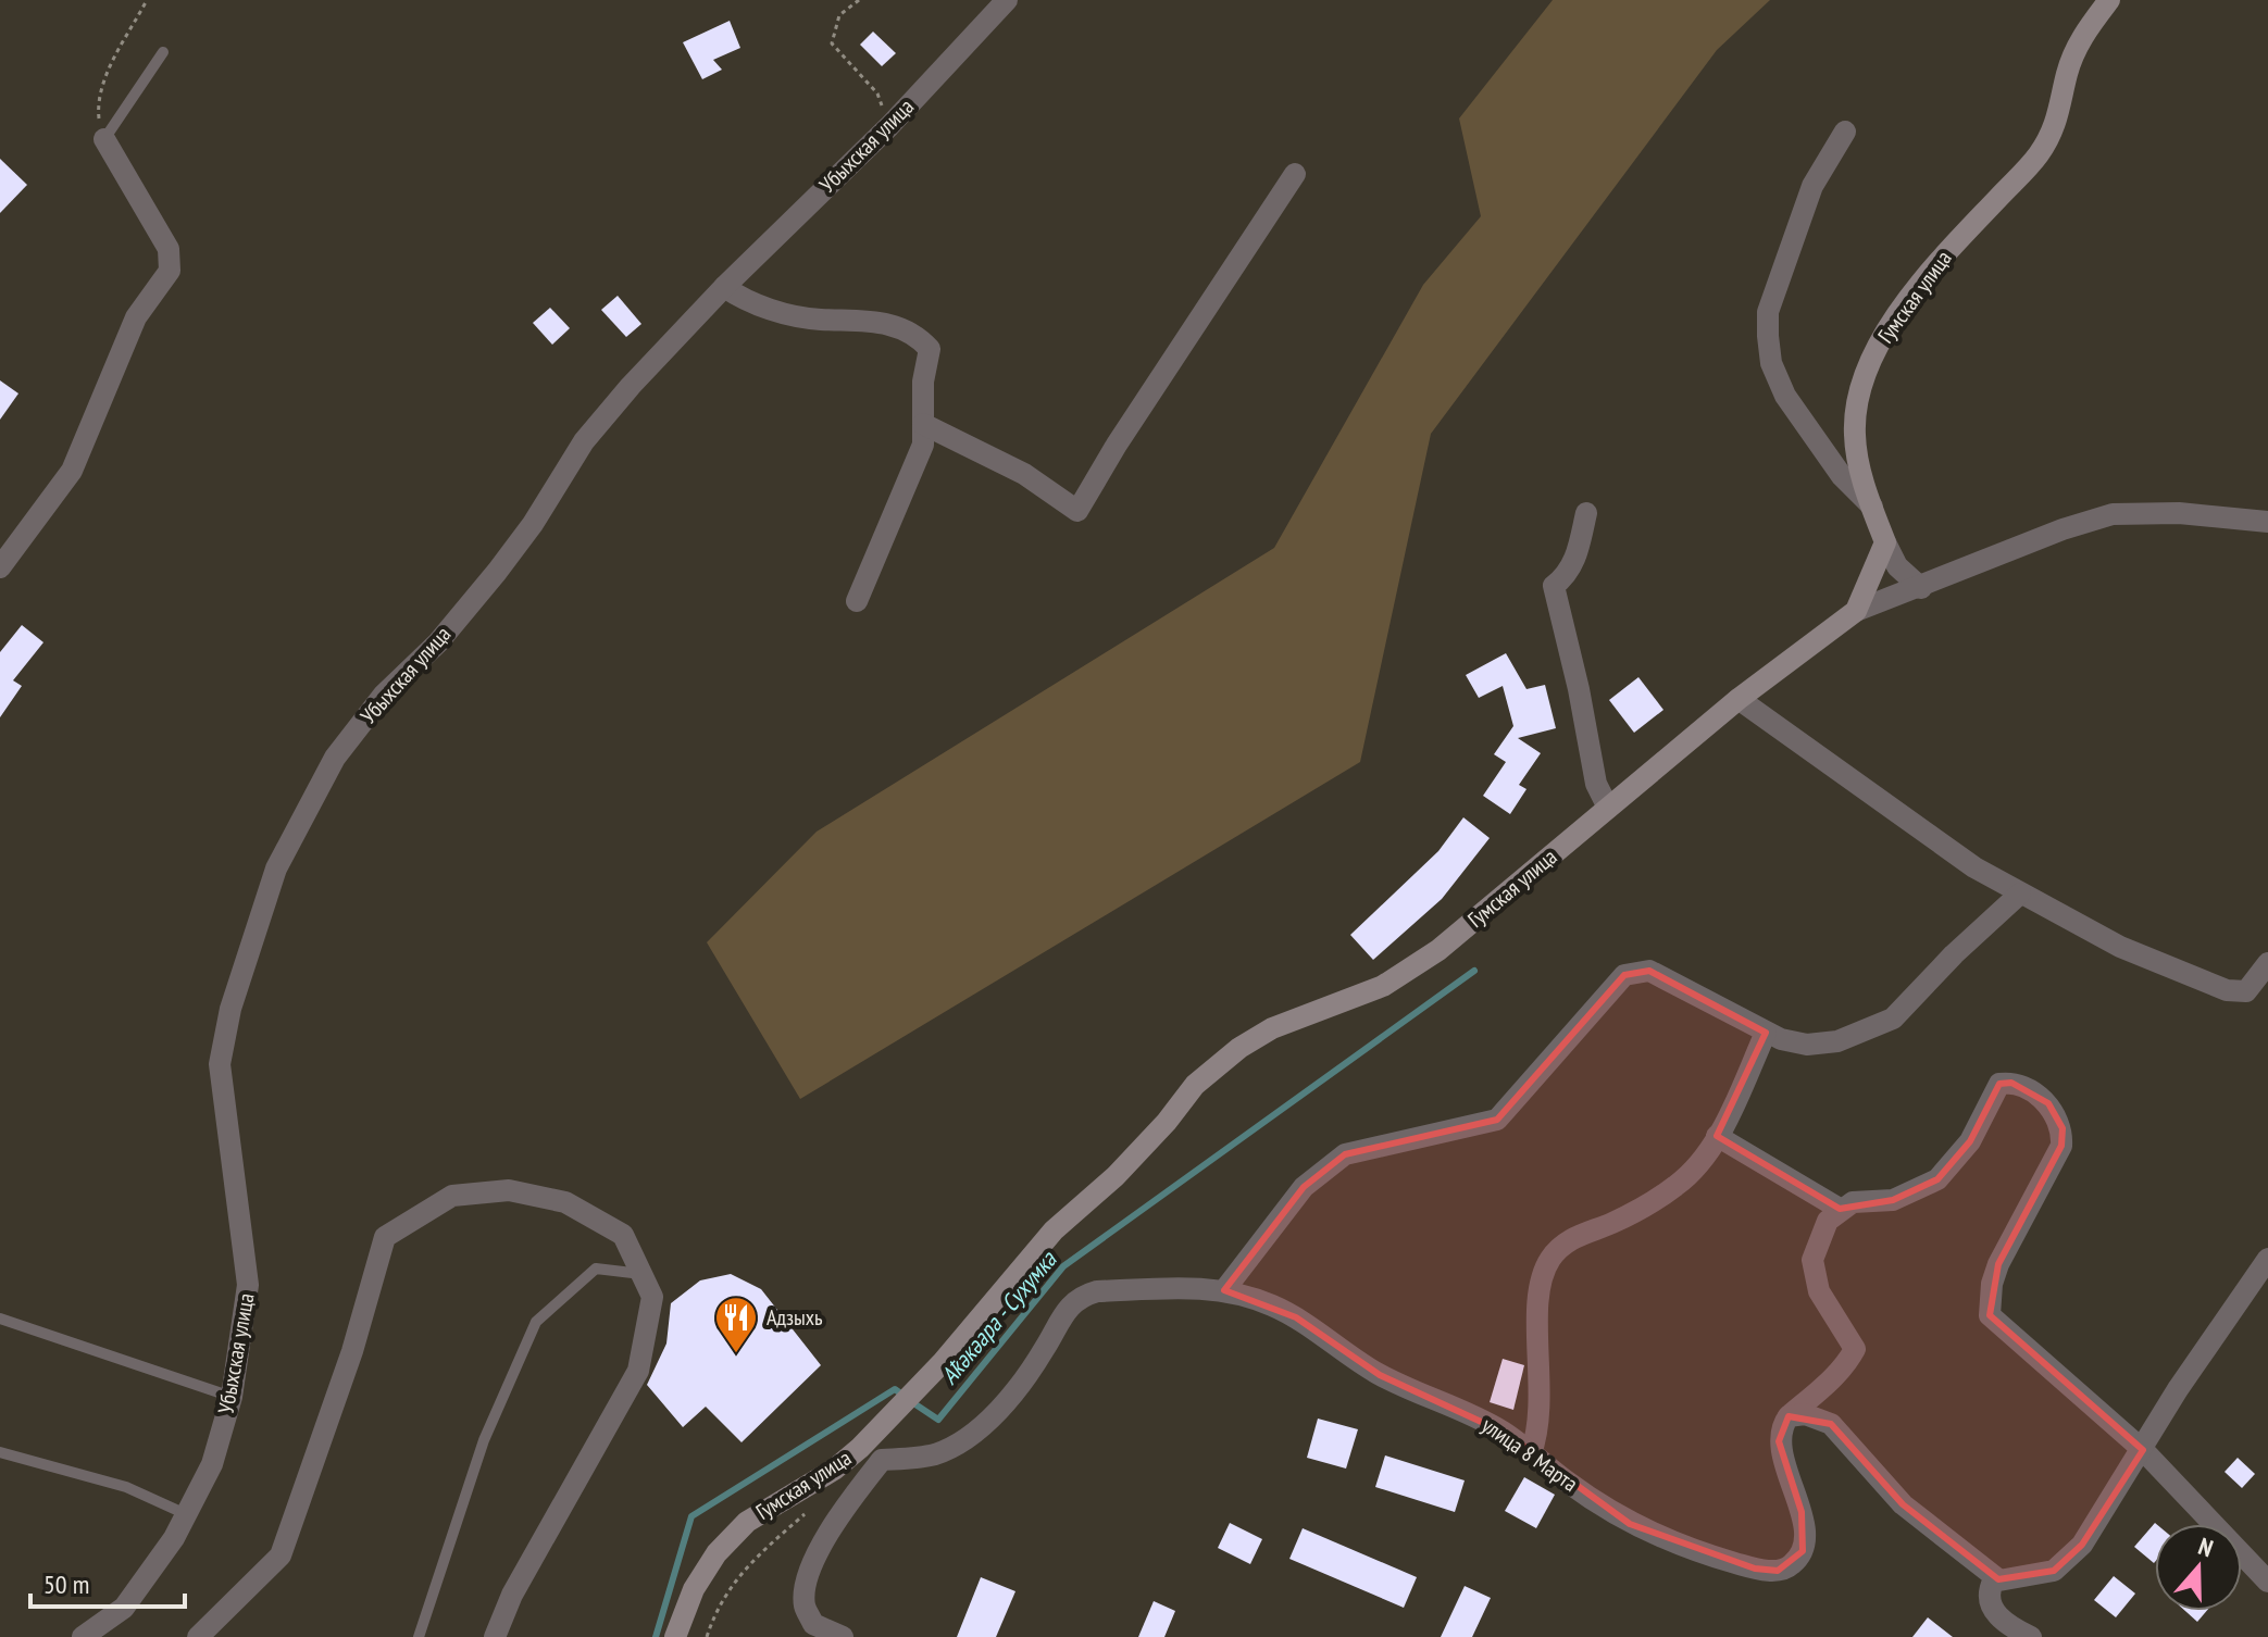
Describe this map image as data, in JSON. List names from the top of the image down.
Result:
{
  "streets": {
    "street": ["Убыхская улица", "Гумская улица", "улица 8 Марта"]
  },
  "water": ["Аҟәкәара - Сухумка"],
  "places": {
    "restaurant": ["Адзыхь"]
  },
  "scale_bar": "50 m",
  "north": "top"
}
